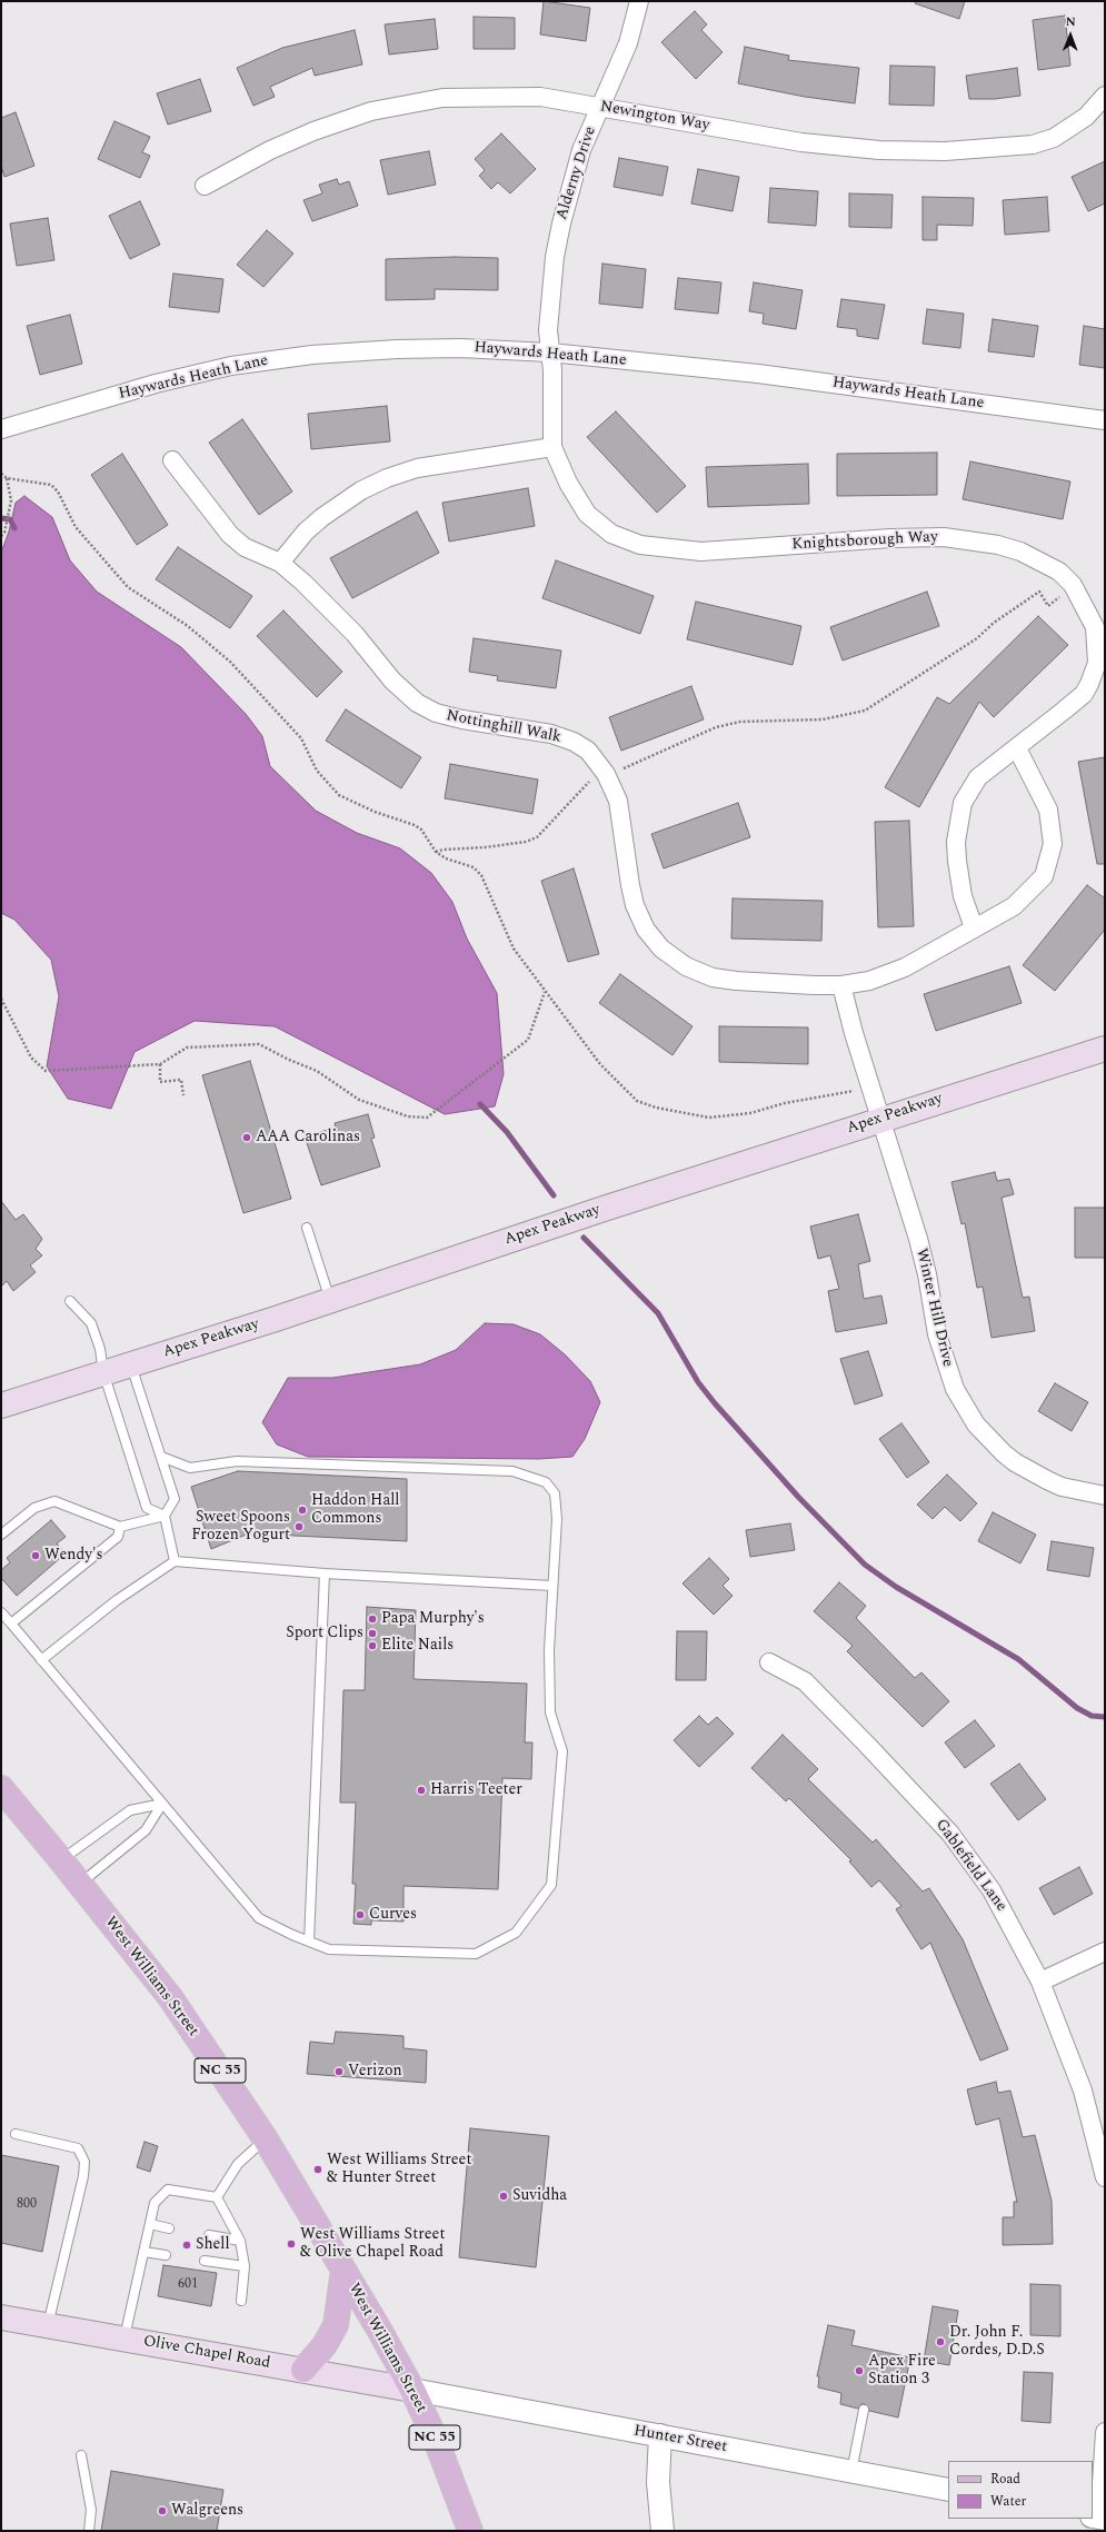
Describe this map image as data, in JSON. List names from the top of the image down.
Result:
{
  "streets": {
    "main road": [
      "Apex Peakway",
      "West Williams Street",
      "NC 55",
      "Olive Chapel Road"
    ],
    "street": [
      "Newington Way",
      "Alderny Drive",
      "Haywards Heath Lane",
      "Knightsborough Way",
      "Nottinghill Walk",
      "Winter Hill Drive",
      "Gablefield Lane",
      "Hunter Street"
    ]
  },
  "crossings": [
    ["Newington Way", "Alderny Drive"],
    ["Alderny Drive", "Haywards Heath Lane"],
    ["Alderny Drive", "Knightsborough Way"],
    ["Haywards Heath Lane", "Knightsborough Way"],
    ["Nottinghill Walk", "Winter Hill Drive"],
    ["Apex Peakway", "Winter Hill Drive"],
    ["West Williams Street", "Olive Chapel Road"],
    ["West Williams Street", "Hunter Street"],
    ["Olive Chapel Road", "Hunter Street"]
  ],
  "places": [
    "AAA Carolinas",
    "Haddon Hall Commons",
    "Sweet Spoons Frozen Yogurt",
    "Wendy's",
    "Papa Murphy's",
    "Sport Clips",
    "Elite Nails",
    "Harris Teeter",
    "Curves",
    "Verizon",
    "West Williams Street & Hunter Street",
    "Suvidha",
    "West Williams Street & Olive Chapel Road",
    "Shell",
    "Dr. John F. Cordes, D.D.S",
    "Apex Fire Station 3",
    "Walgreens"
  ],
  "house_numbers": ["800", "601"],
  "legend": ["Road", "Water"],
  "north": "top"
}
